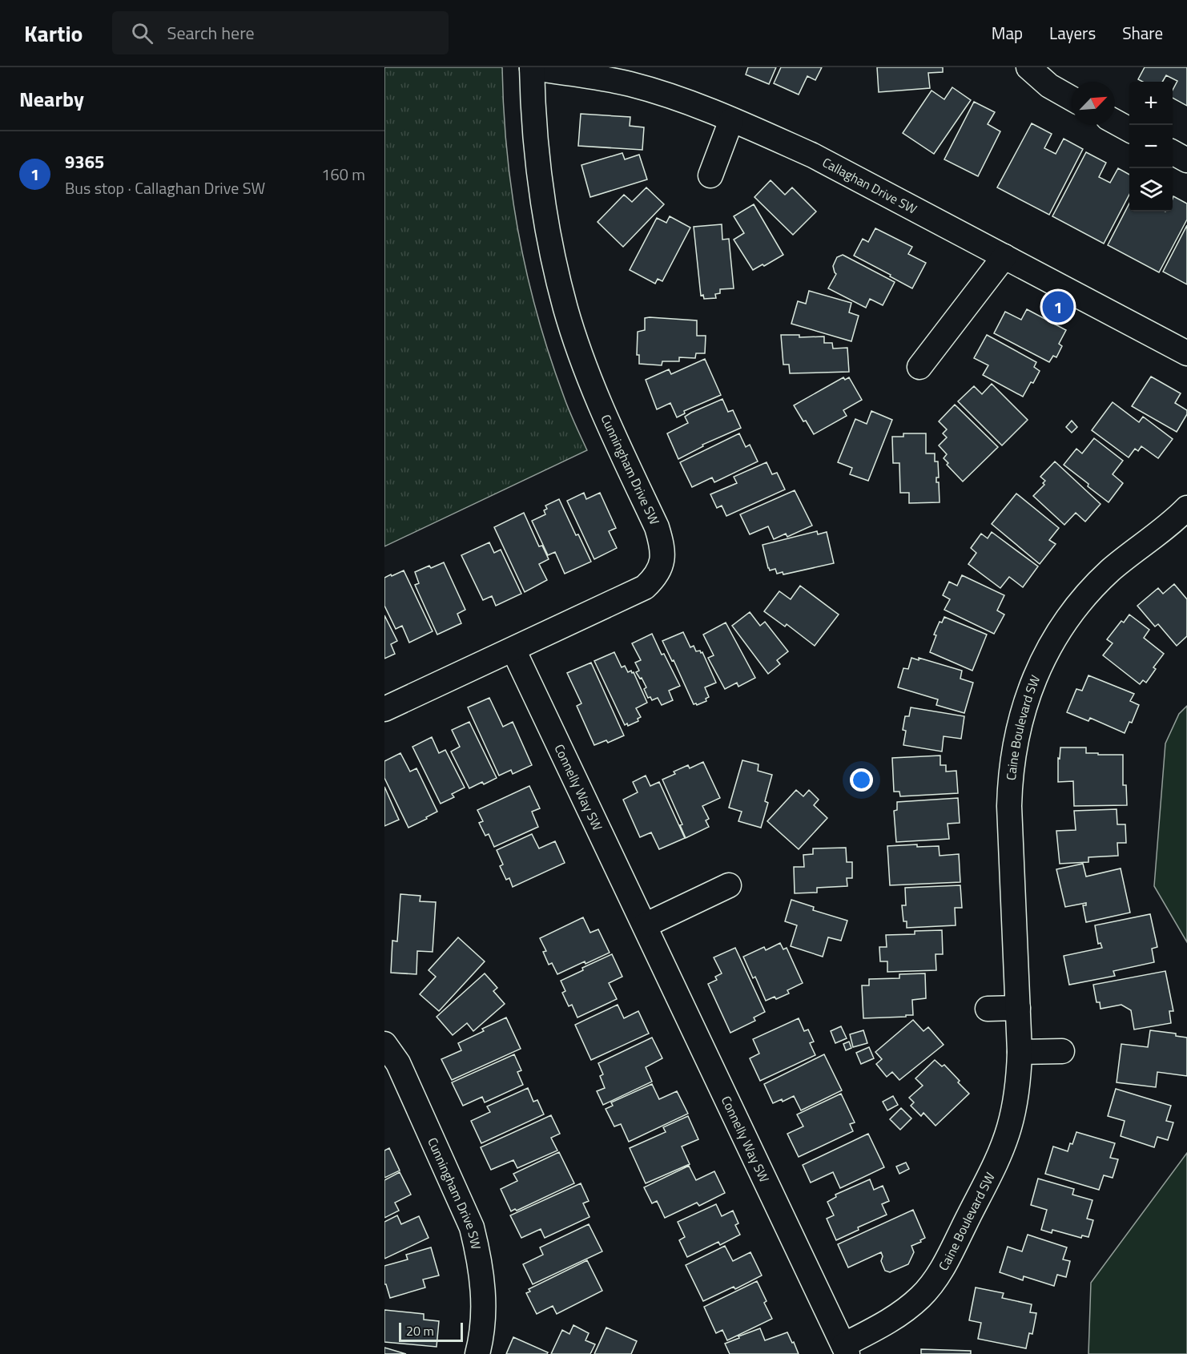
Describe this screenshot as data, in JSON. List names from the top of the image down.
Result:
{
  "streets": {
    "street": [
      "Callaghan Drive SW",
      "Cunningham Drive SW",
      "Caine Boulevard SW",
      "Connelly Way SW"
    ]
  },
  "crossings": [
    ["Callaghan Drive SW", "Cunningham Drive SW"],
    ["Cunningham Drive SW", "Connelly Way SW"],
    ["Caine Boulevard SW", "Connelly Way SW"]
  ],
  "scale_bar": "20 m",
  "north": "top right",
  "page": {
    "header": "Kartio",
    "search": "Search here",
    "nav": ["Map", "Layers", "Share"],
    "heading": "Nearby",
    "map_buttons": ["+", "−"],
    "list": [
      {
        "mark": "1",
        "name": "9365",
        "note": "Bus stop · Callaghan Drive SW",
        "value": "160 m"
      }
    ],
    "pins": "1",
    "scale": "20 m"
  }
}
